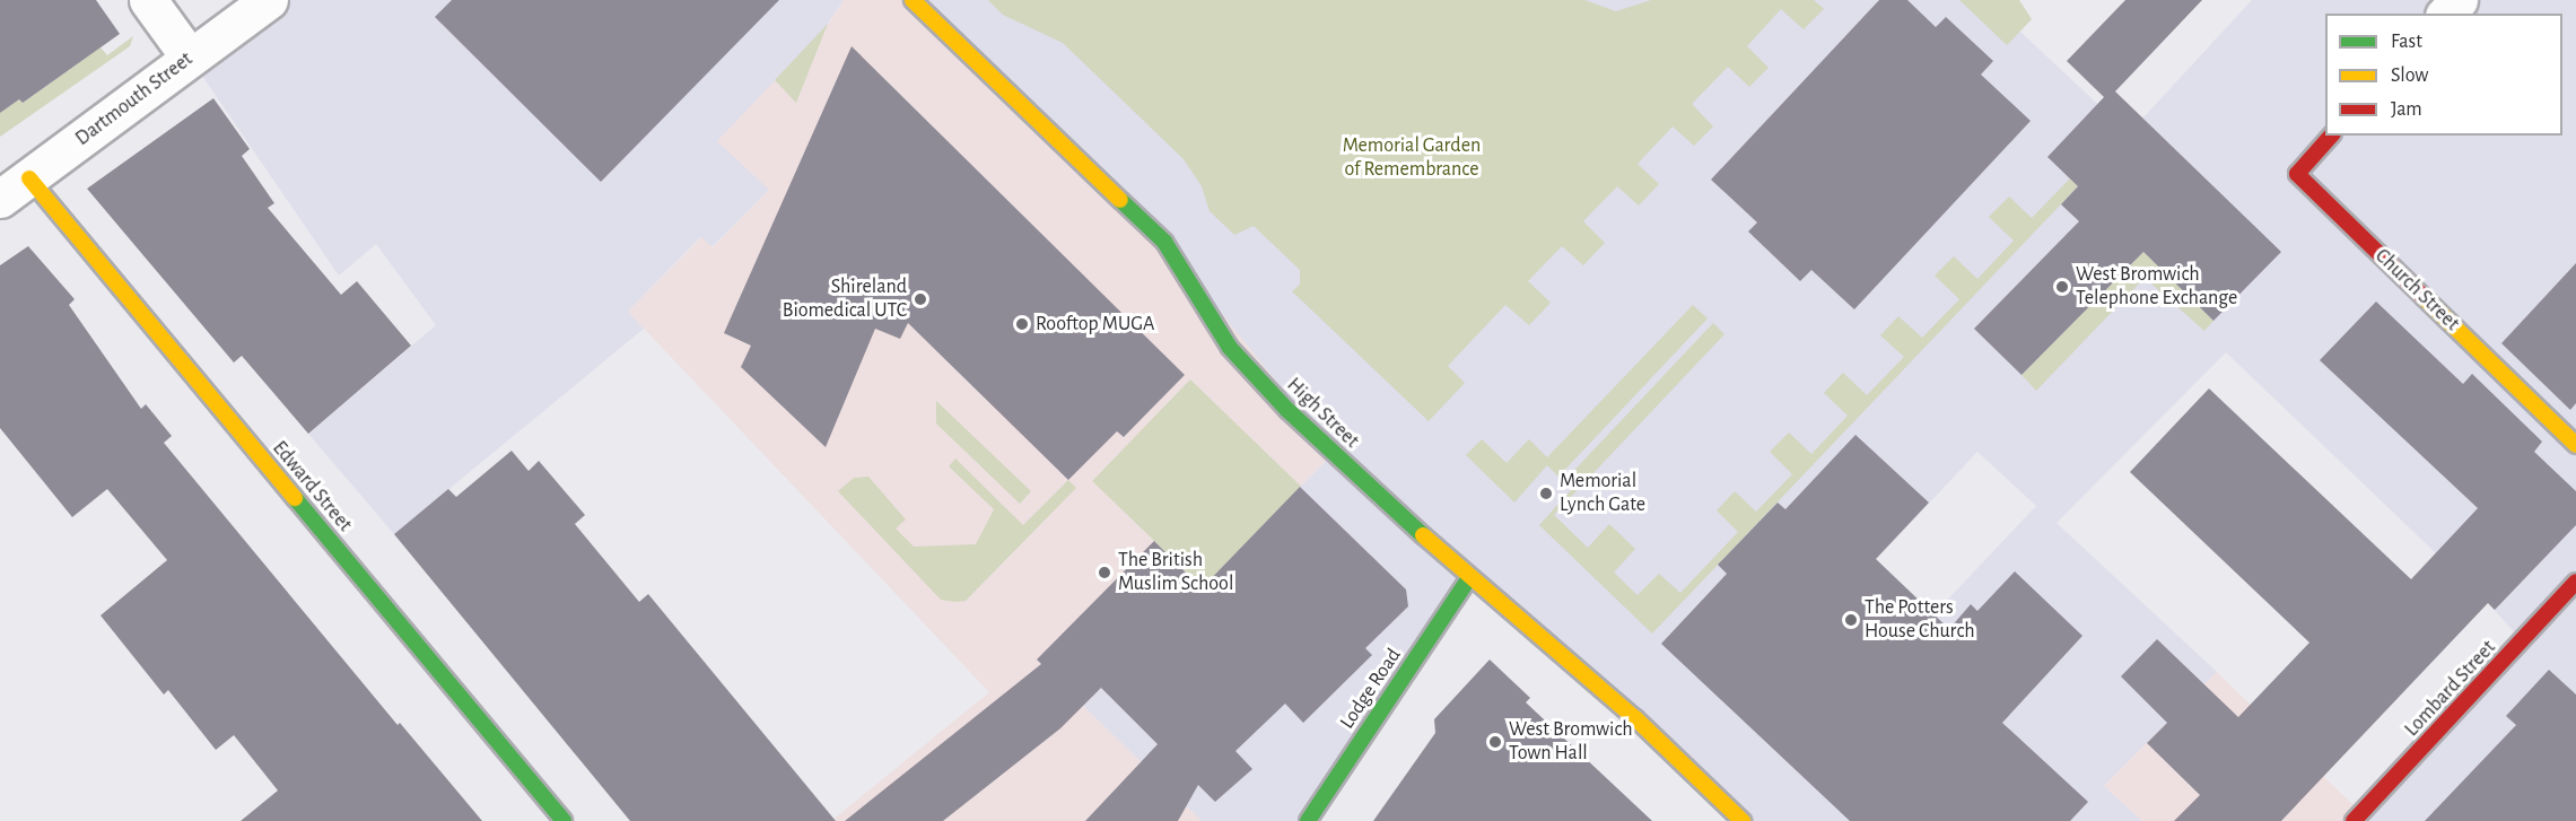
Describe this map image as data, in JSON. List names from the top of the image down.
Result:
{
  "streets": {
    "street": [
      "Dartmouth Street",
      "Church Street",
      "High Street",
      "Edward Street",
      "Lodge Road",
      "Lombard Street"
    ]
  },
  "crossings": [
    ["Dartmouth Street", "Edward Street"],
    ["High Street", "Lodge Road"]
  ],
  "parks": ["Memorial Garden of Remembrance"],
  "places": [
    "West Bromwich Telephone Exchange",
    "Shireland Biomedical UTC",
    "Rooftop MUGA",
    "Memorial Lynch Gate",
    "The British Muslim School",
    "The Potters House Church",
    "West Bromwich Town Hall"
  ],
  "legend": ["Fast", "Slow", "Jam"]
}
